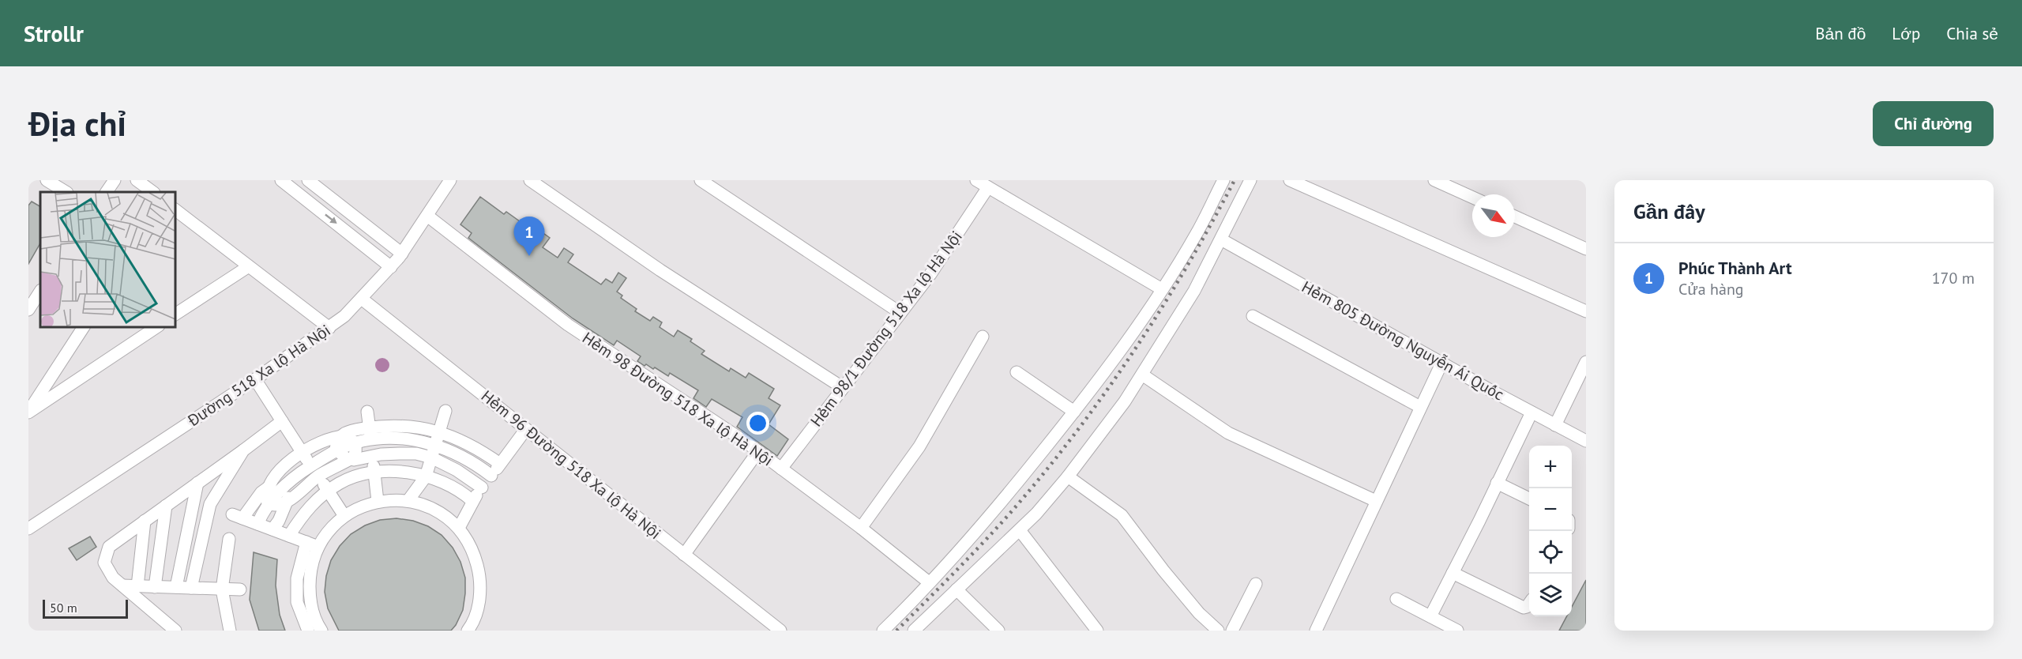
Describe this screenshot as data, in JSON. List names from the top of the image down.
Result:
{
  "streets": {
    "street": [
      "Hẻm 98/1 Đường 518 Xa lộ Hà Nội",
      "Hẻm 805 Đường Nguyễn Ái Quốc",
      "Đường 518 Xa lộ Hà Nội",
      "Hẻm 98 Đường 518 Xa lộ Hà Nội",
      "Hẻm 96 Đường 518 Xa lộ Hà Nội"
    ]
  },
  "crossings": [
    ["Hẻm 98/1 Đường 518 Xa lộ Hà Nội", "Hẻm 98 Đường 518 Xa lộ Hà Nội"],
    ["Đường 518 Xa lộ Hà Nội", "Hẻm 98 Đường 518 Xa lộ Hà Nội"],
    ["Đường 518 Xa lộ Hà Nội", "Hẻm 96 Đường 518 Xa lộ Hà Nội"]
  ],
  "scale_bar": "50 m",
  "north": "bottom right",
  "page": {
    "header": "Strollr",
    "nav": ["Bản đồ", "Lớp", "Chia sẻ"],
    "buttons": "Chỉ đường",
    "title": "Địa chỉ",
    "heading": "Gần đây",
    "pins": "1",
    "list": [
      {
        "mark": "1",
        "name": "Phúc Thành Art",
        "note": "Cửa hàng",
        "value": "170 m"
      }
    ],
    "map_buttons": ["+", "−"],
    "scale": "50 m"
  }
}
